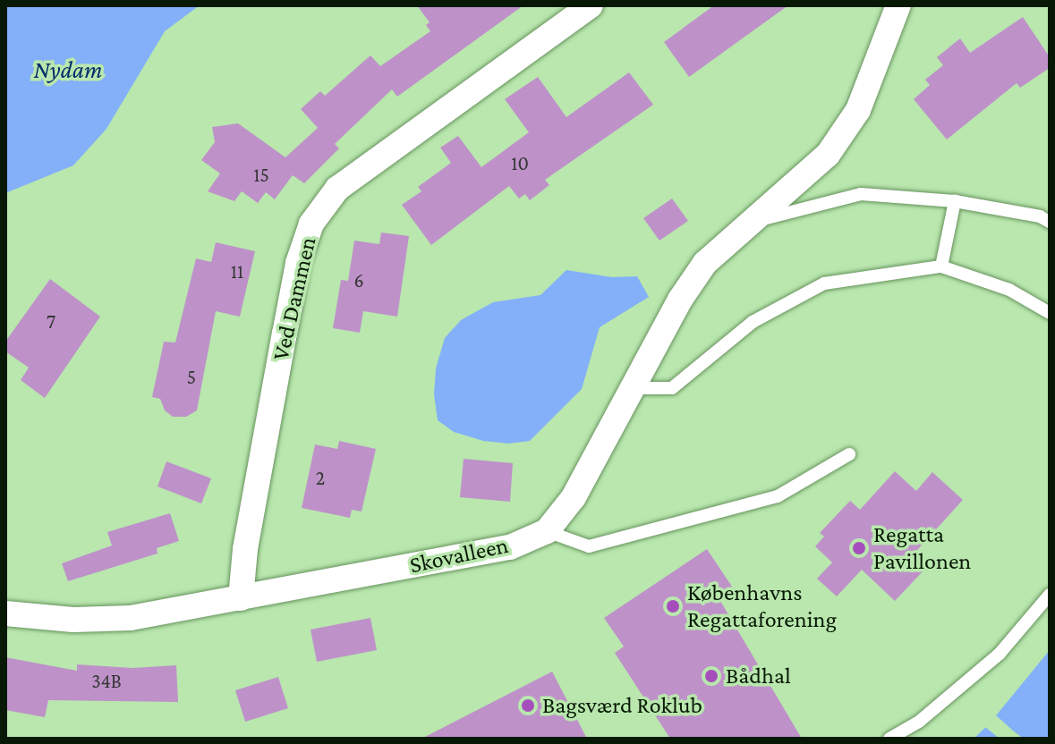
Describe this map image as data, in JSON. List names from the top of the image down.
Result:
{
  "streets": {
    "street": ["Ved Dammen", "Skovalleen"]
  },
  "crossings": [
    ["Ved Dammen", "Skovalleen"]
  ],
  "water": ["Nydam"],
  "places": [
    "Regatta Pavillonen",
    "Københavns Regattaforening",
    "Bådhal",
    "Bagsværd Roklub"
  ],
  "house_numbers": [
    "10",
    "15",
    "11",
    "6",
    "7",
    "5",
    "2",
    "34B"
  ]
}
